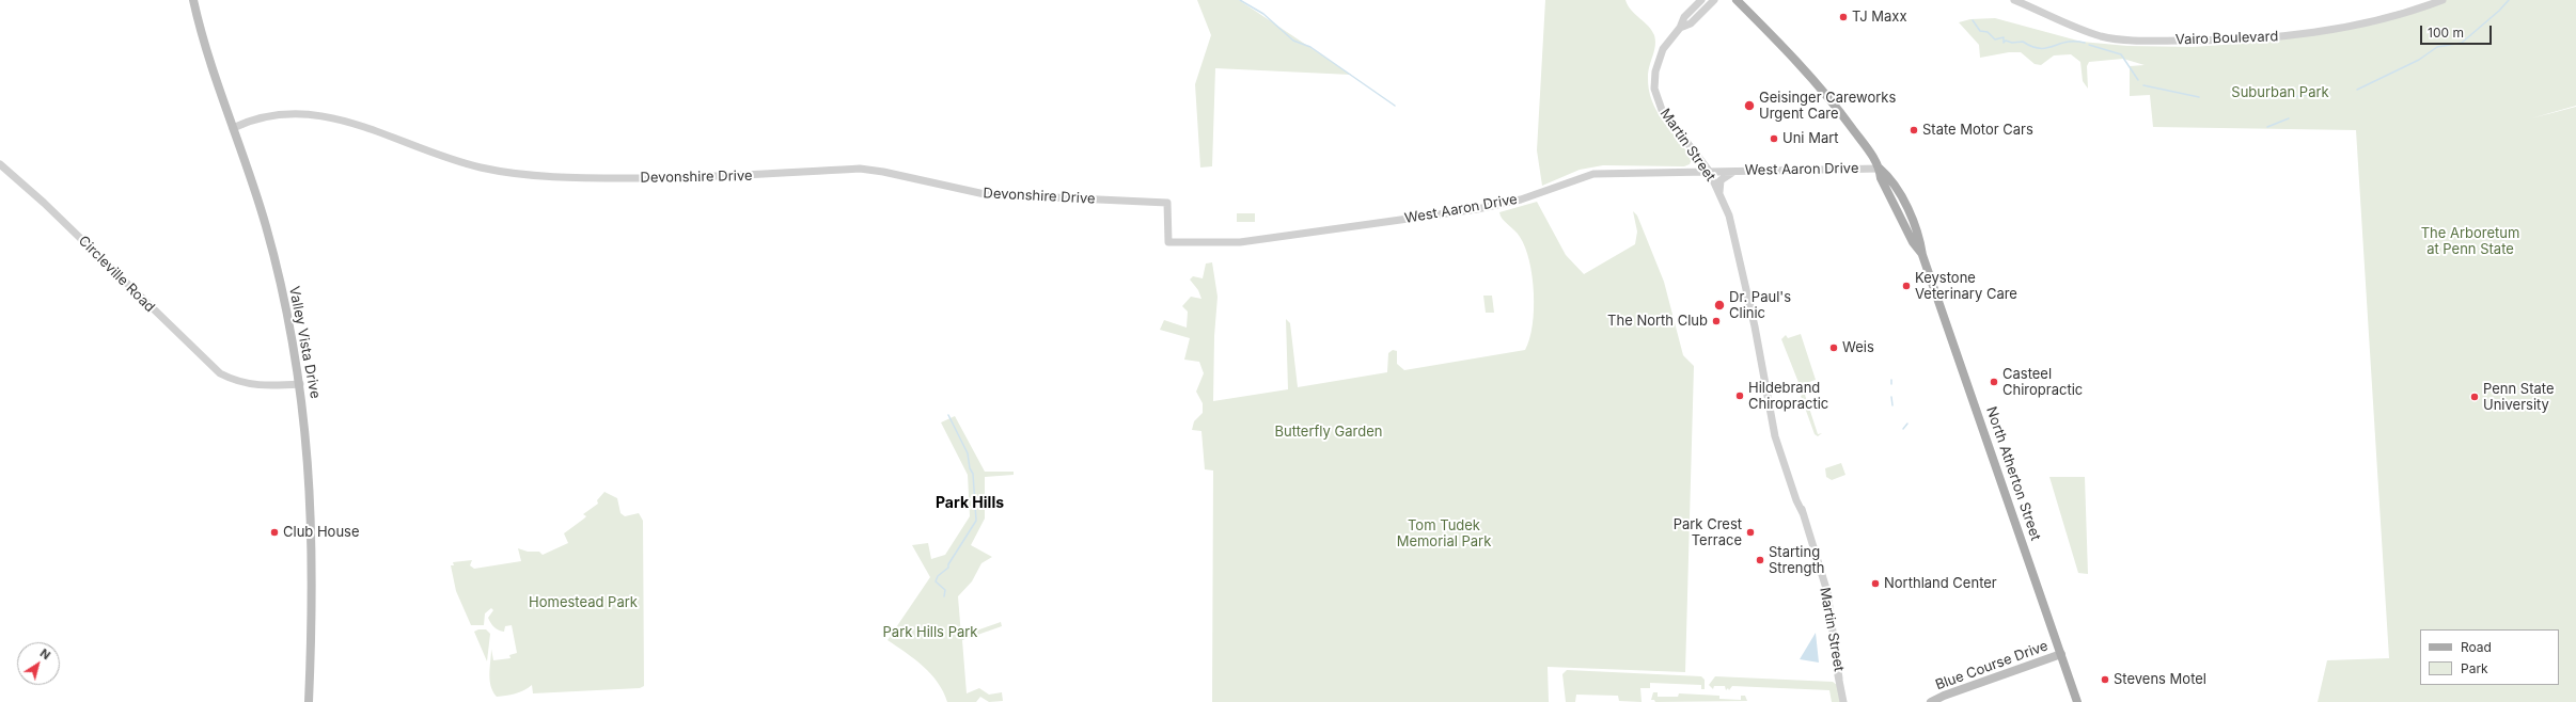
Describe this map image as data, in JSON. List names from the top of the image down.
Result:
{
  "streets": {
    "main road": ["Valley Vista Drive", "North Atherton Street", "Blue Course Drive"],
    "street": [
      "Vairo Boulevard",
      "Martin Street",
      "West Aaron Drive",
      "Devonshire Drive",
      "Circleville Road"
    ]
  },
  "crossings": [
    ["Martin Street", "West Aaron Drive"],
    ["West Aaron Drive", "Devonshire Drive"],
    ["West Aaron Drive", "North Atherton Street"],
    ["Devonshire Drive", "Valley Vista Drive"],
    ["Circleville Road", "Valley Vista Drive"],
    ["North Atherton Street", "Blue Course Drive"]
  ],
  "districts": ["Park Hills"],
  "parks": [
    "Suburban Park",
    "The Arboretum at Penn State",
    "Butterfly Garden",
    "Tom Tudek Memorial Park",
    "Homestead Park",
    "Park Hills Park"
  ],
  "places": [
    "TJ Maxx",
    "Geisinger Careworks Urgent Care",
    "State Motor Cars",
    "Uni Mart",
    "Keystone Veterinary Care",
    "Dr. Paul's Clinic",
    "The North Club",
    "Weis",
    "Casteel Chiropractic",
    "Hildebrand Chiropractic",
    "Penn State University",
    "Club House",
    "Park Crest Terrace",
    "Starting Strength",
    "Northland Center",
    "Stevens Motel"
  ],
  "legend": ["Road", "Park"],
  "scale_bar": "100 m",
  "north": "top right"
}
